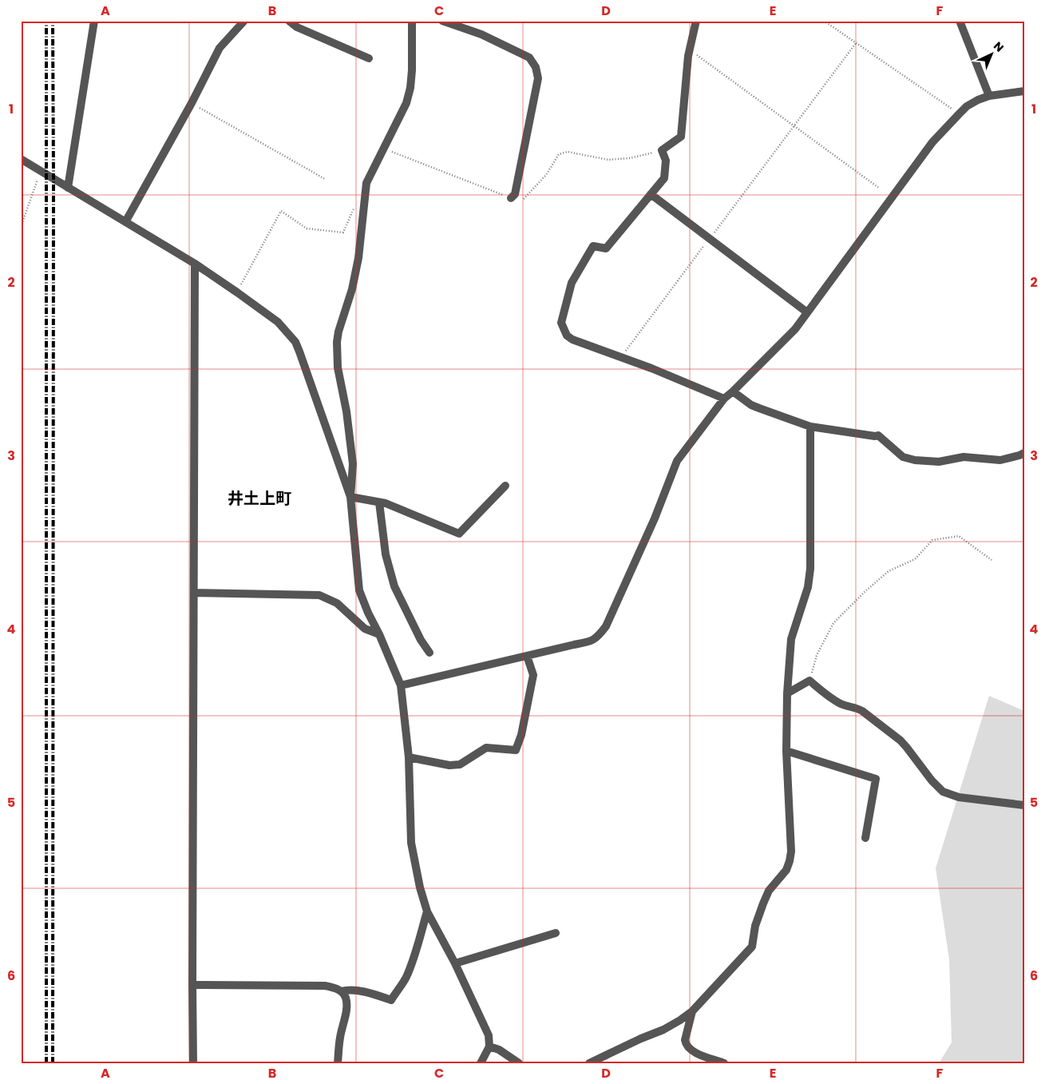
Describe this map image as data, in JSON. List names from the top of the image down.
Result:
{
  "districts": ["井土上町"],
  "north": "top right",
  "grid": {
    "columns": [
      "A",
      "B",
      "C",
      "D",
      "E",
      "F"
    ],
    "rows": [
      "1",
      "2",
      "3",
      "4",
      "5",
      "6"
    ]
  }
}
